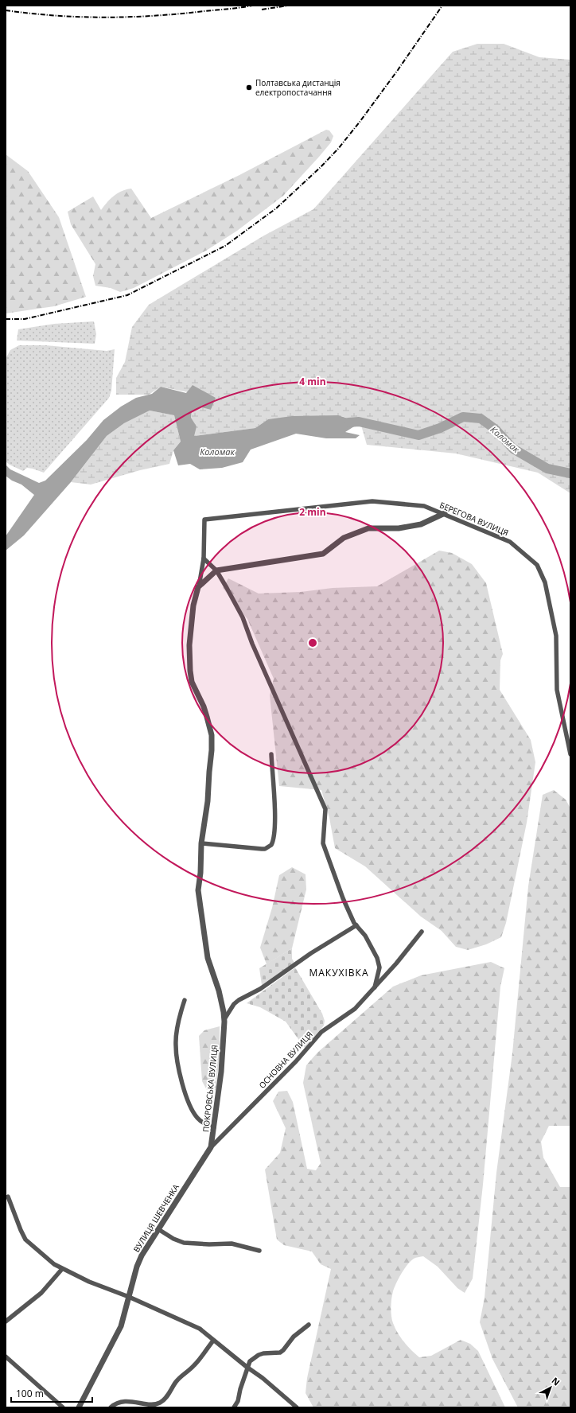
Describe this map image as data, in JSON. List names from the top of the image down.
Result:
{
  "streets": {
    "street": [
      "БЕРЕГОВА ВУЛИЦЯ",
      "ОСНОВНА ВУЛИЦЯ",
      "ПОКРОВСЬКА ВУЛИЦЯ",
      "ВУЛИЦЯ ШЕВЧЕНКА"
    ]
  },
  "crossings": [
    ["БЕРЕГОВА ВУЛИЦЯ", "ПОКРОВСЬКА ВУЛИЦЯ"],
    ["ОСНОВНА ВУЛИЦЯ", "ПОКРОВСЬКА ВУЛИЦЯ"],
    ["ОСНОВНА ВУЛИЦЯ", "ВУЛИЦЯ ШЕВЧЕНКА"],
    ["ПОКРОВСЬКА ВУЛИЦЯ", "ВУЛИЦЯ ШЕВЧЕНКА"]
  ],
  "districts": ["МАКУХІВКА"],
  "water": ["Коломак"],
  "places": ["Полтавська дистанція електропостачання"],
  "scale_bar": "100 m",
  "north": "top right",
  "rings": ["4 min", "2 min"]
}
